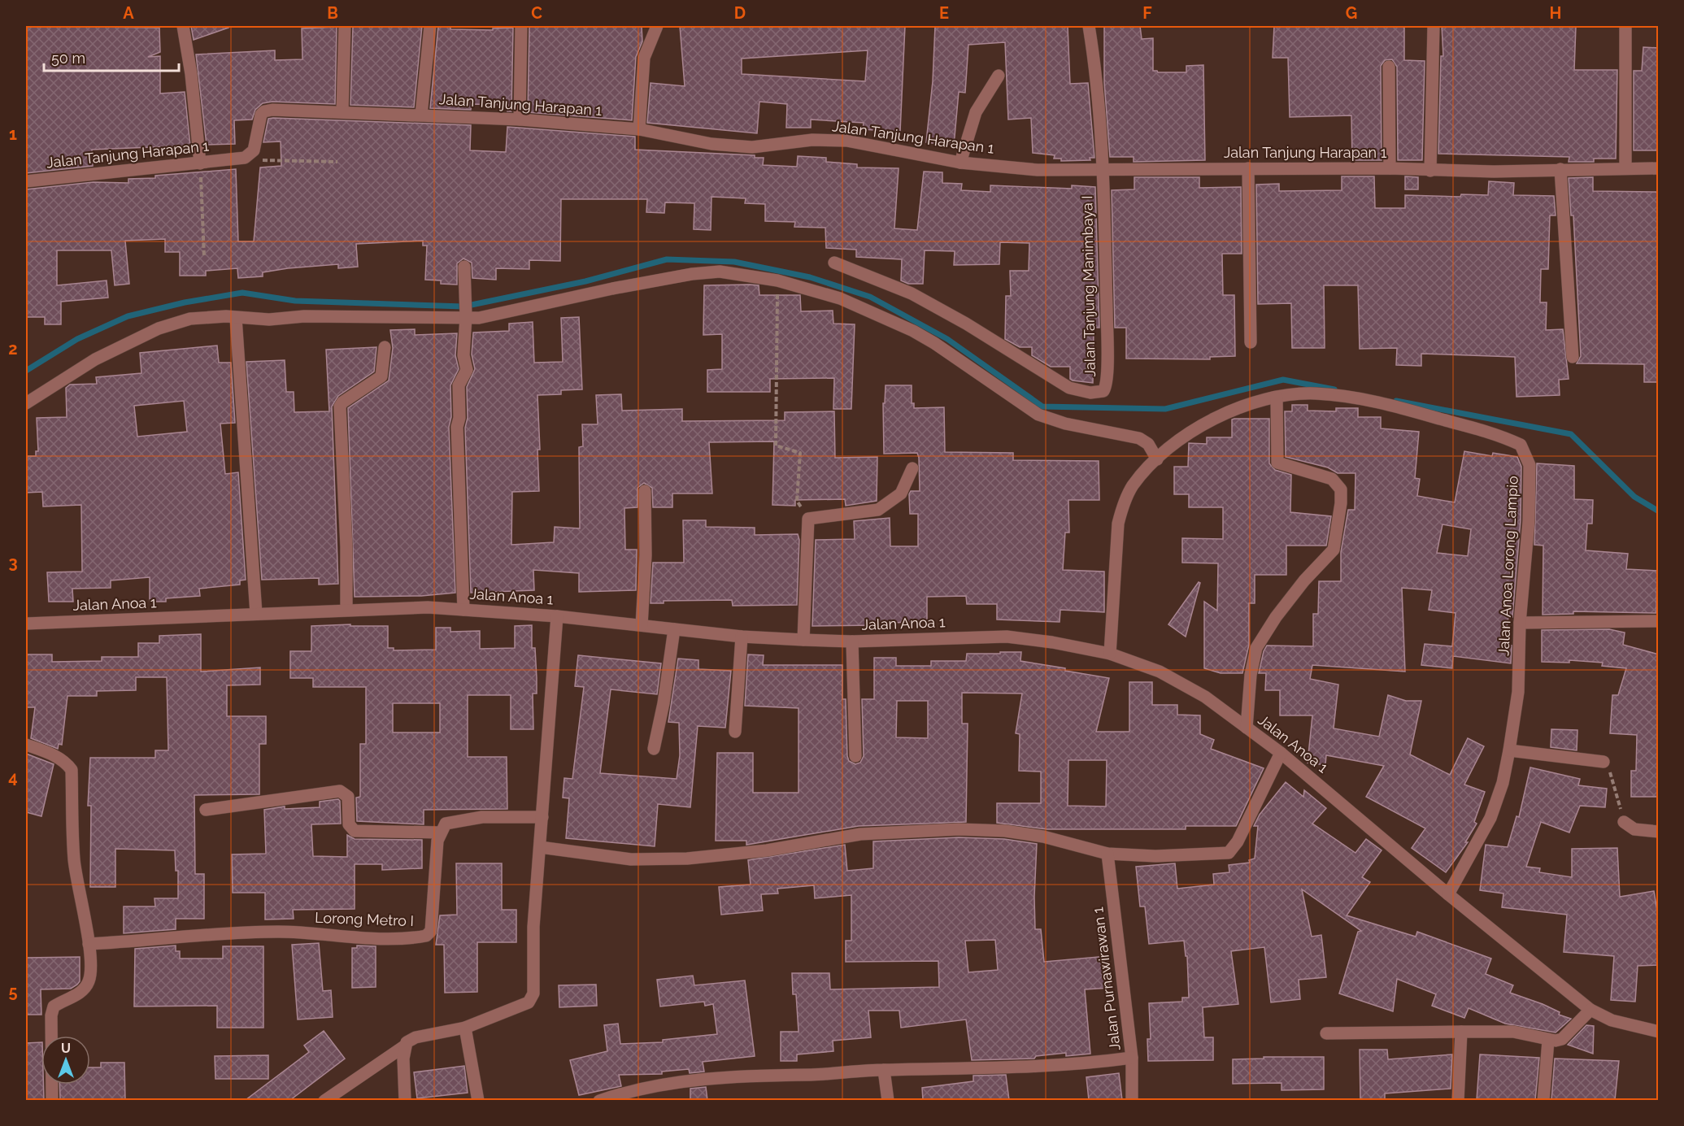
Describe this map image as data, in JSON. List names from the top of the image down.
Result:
{
  "streets": {
    "street": [
      "Jalan Tanjung Harapan 1",
      "Jalan Tanjung Manimbaya I",
      "Jalan Anoa Lorong Lampio",
      "Jalan Anoa 1",
      "Lorong Metro I",
      "Jalan Purnawirawan 1"
    ]
  },
  "crossings": [
    ["Jalan Tanjung Harapan 1", "Jalan Tanjung Manimbaya I"],
    ["Jalan Anoa Lorong Lampio", "Jalan Anoa 1"]
  ],
  "scale_bar": "50 m",
  "north": "top",
  "grid": {
    "columns": [
      "A",
      "B",
      "C",
      "D",
      "E",
      "F",
      "G",
      "H"
    ],
    "rows": [
      "1",
      "2",
      "3",
      "4",
      "5"
    ]
  }
}
